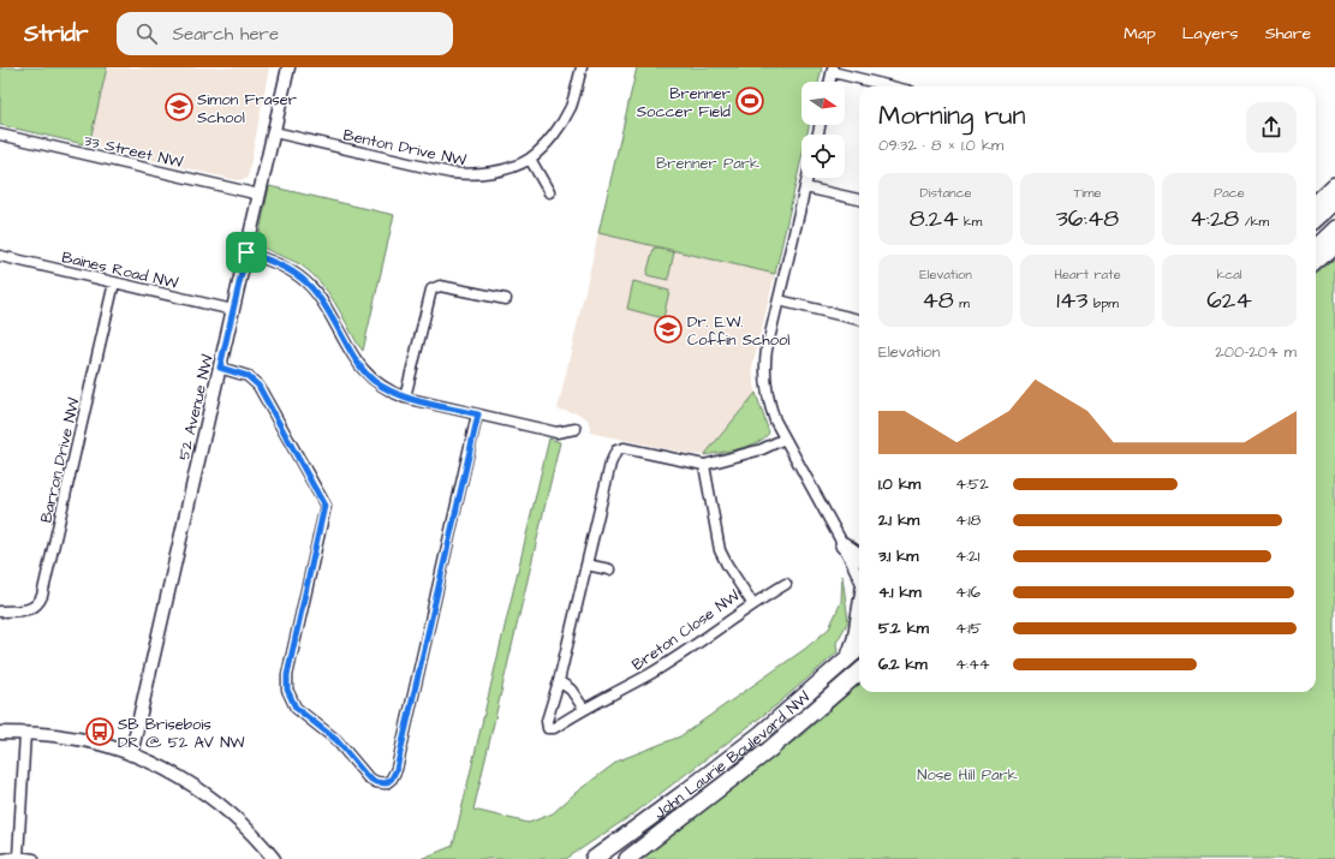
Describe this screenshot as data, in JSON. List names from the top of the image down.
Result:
{
  "streets": {
    "main road": ["John Laurie Boulevard NW"],
    "street": [
      "Benton Drive NW",
      "33 Street NW",
      "Baines Road NW",
      "52 Avenue NW",
      "Barron Drive NW",
      "Breton Close NW"
    ]
  },
  "crossings": [
    ["Benton Drive NW", "52 Avenue NW"],
    ["33 Street NW", "52 Avenue NW"],
    ["Baines Road NW", "52 Avenue NW"],
    ["Baines Road NW", "Barron Drive NW"]
  ],
  "parks": ["Brenner Park", "Nose Hill Park"],
  "places": {
    "sports": ["Brenner Soccer Field"],
    "school or university": ["Simon Fraser School", "Dr. E.W. Coffin School"],
    "bus stop": ["SB Brisebois DR @ 52 AV NW"]
  },
  "north": "right",
  "page": {
    "header": "Stridr",
    "search": "Search here",
    "nav": ["Map", "Layers", "Share"],
    "heading": ["Morning run", "09:32 · 8 × 1.0 km"],
    "stats": [
      ["Distance", "8.24 km"],
      ["Time", "36:48"],
      ["Pace", "4:28 /km"],
      ["Elevation", "48 m"],
      ["Heart rate", "143 bpm"],
      ["kcal", "624"]
    ],
    "chart": ["Elevation", "200–204 m"],
    "list": [
      {
        "name": "1.0 km",
        "note": "4:52"
      },
      {
        "name": "2.1 km",
        "note": "4:18"
      },
      {
        "name": "3.1 km",
        "note": "4:21"
      },
      {
        "name": "4.1 km",
        "note": "4:16"
      },
      {
        "name": "5.2 km",
        "note": "4:15"
      },
      {
        "name": "6.2 km",
        "note": "4:44"
      }
    ]
  }
}
